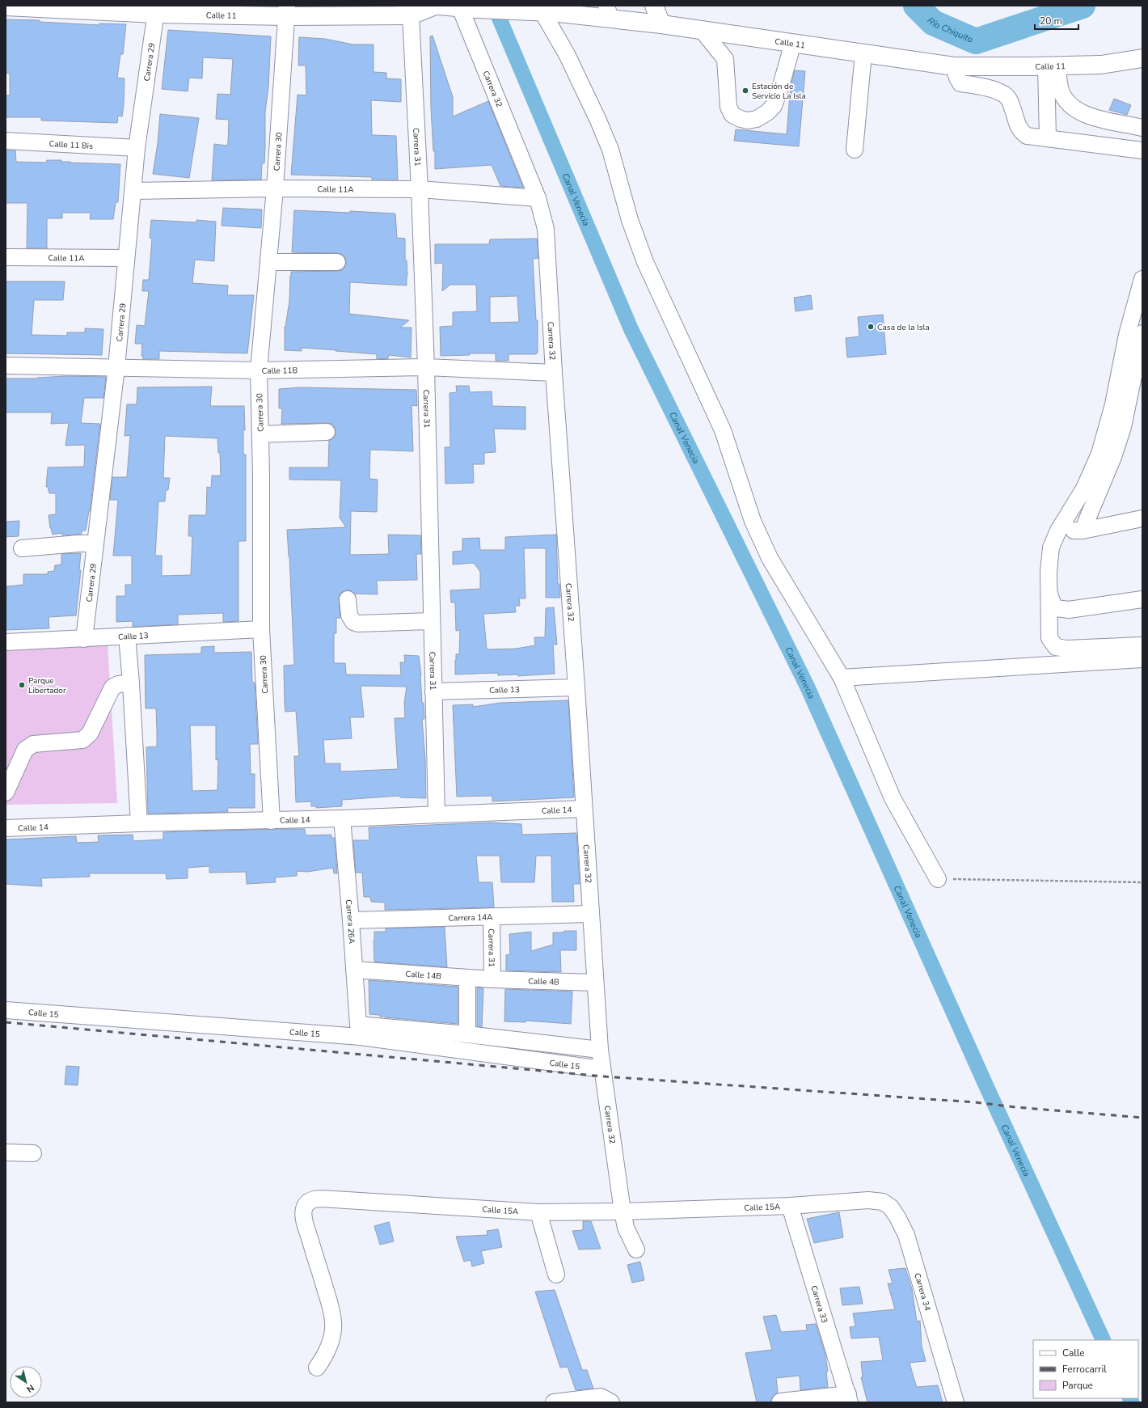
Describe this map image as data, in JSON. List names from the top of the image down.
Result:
{
  "streets": {
    "main road": ["Calle 11"],
    "street": [
      "Carrera 29",
      "Carrera 32",
      "Calle 11 Bis",
      "Carrera 31",
      "Carrera 30",
      "Calle 11A",
      "Calle 11B",
      "Calle 13",
      "Calle 14",
      "Carrera 14A",
      "Carrera 26A",
      "Calle 14B",
      "Calle 4B",
      "Calle 15",
      "Calle 15A",
      "Carrera 34",
      "Carrera 33"
    ]
  },
  "crossings": [
    ["Calle 11", "Carrera 29"],
    ["Calle 11", "Carrera 32"],
    ["Calle 11", "Carrera 31"],
    ["Calle 11", "Carrera 30"],
    ["Carrera 29", "Calle 11 Bis"],
    ["Carrera 29", "Calle 11A"],
    ["Carrera 29", "Calle 11B"],
    ["Carrera 29", "Calle 13"],
    ["Carrera 32", "Calle 11A"],
    ["Carrera 32", "Calle 11B"],
    ["Carrera 32", "Calle 13"],
    ["Carrera 32", "Calle 14"],
    ["Carrera 32", "Carrera 14A"],
    ["Carrera 32", "Calle 4B"],
    ["Carrera 32", "Calle 15"],
    ["Carrera 32", "Calle 15A"],
    ["Carrera 31", "Calle 11A"],
    ["Carrera 31", "Calle 11B"],
    ["Carrera 31", "Calle 13"],
    ["Carrera 31", "Calle 14"],
    ["Carrera 31", "Carrera 14A"],
    ["Carrera 31", "Calle 14B"],
    ["Carrera 31", "Calle 4B"],
    ["Carrera 30", "Calle 11A"],
    ["Carrera 30", "Calle 11B"],
    ["Carrera 30", "Calle 13"],
    ["Carrera 30", "Calle 14"],
    ["Calle 14", "Carrera 26A"],
    ["Carrera 14A", "Carrera 26A"],
    ["Carrera 26A", "Calle 14B"],
    ["Calle 14B", "Calle 4B"],
    ["Calle 15A", "Carrera 34"],
    ["Calle 15A", "Carrera 33"]
  ],
  "water": ["Río Chiquito", "Canal Venecia"],
  "places": ["Estación de Servicio La Isla", "Casa de la Isla", "Parque Libertador"],
  "legend": ["Calle", "Ferrocarril", "Parque"],
  "scale_bar": "20 m",
  "north": "bottom right"
}
